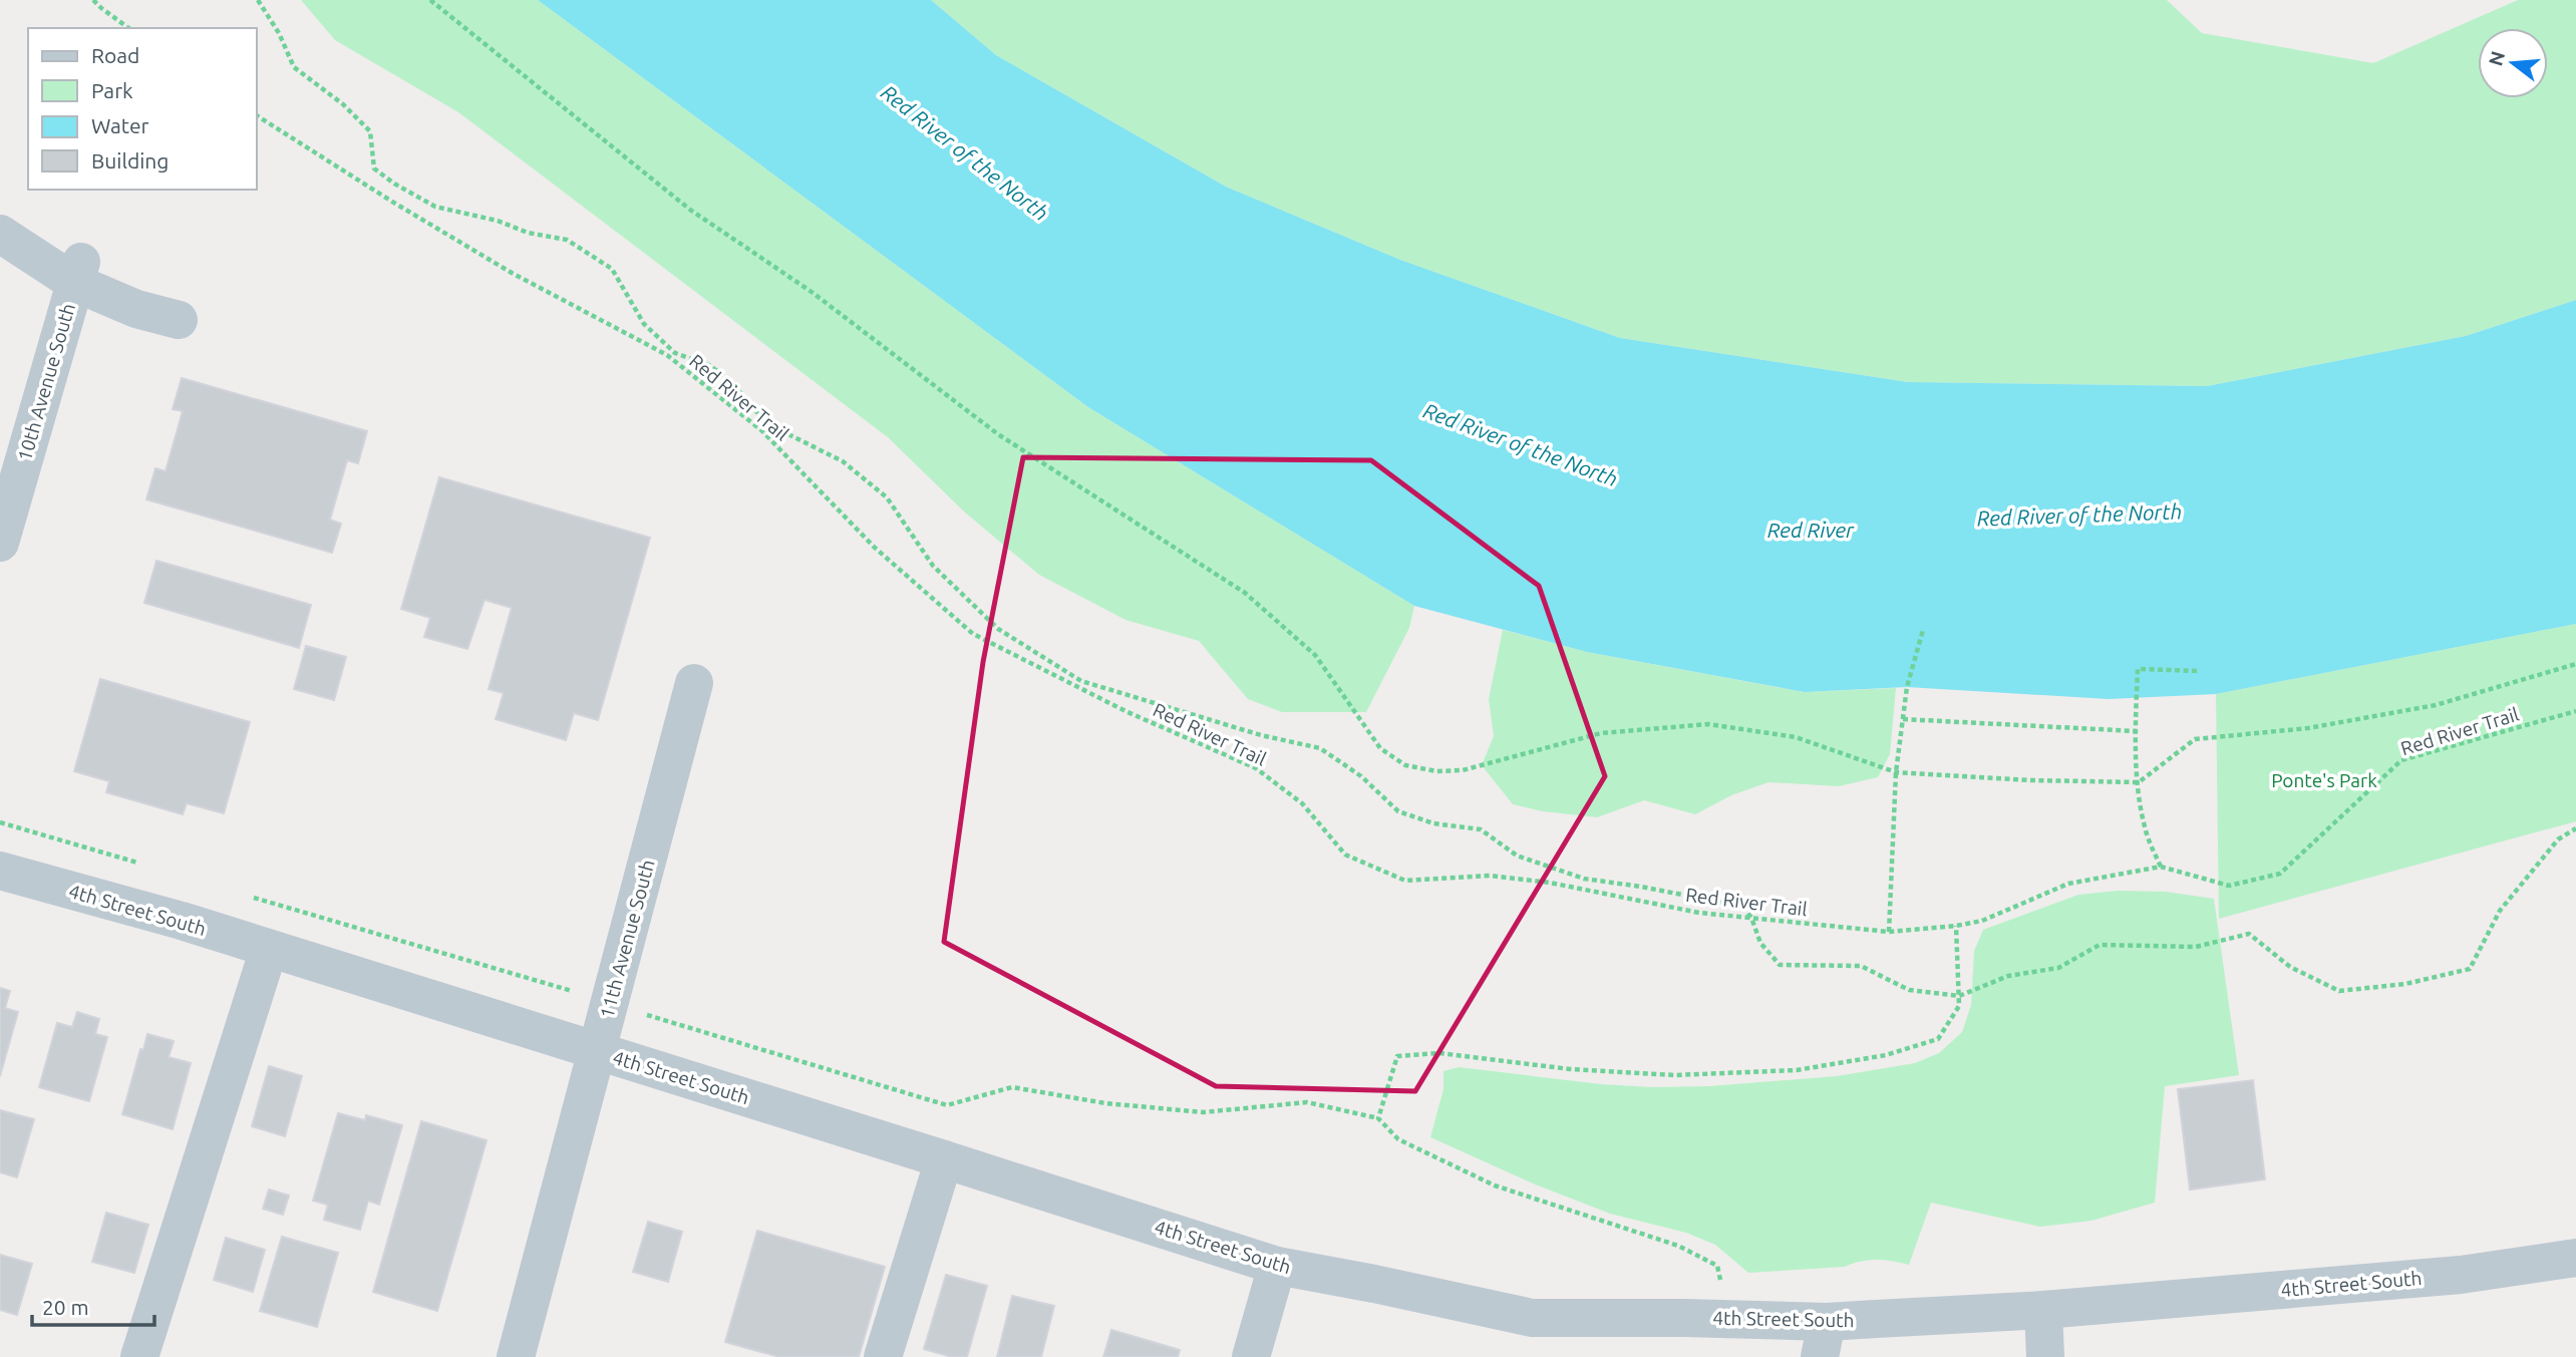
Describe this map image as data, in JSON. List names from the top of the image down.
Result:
{
  "streets": {
    "street": ["10th Avenue South", "4th Street South", "11th Avenue South"],
    "path": ["Red River Trail"]
  },
  "crossings": [
    ["4th Street South", "11th Avenue South"]
  ],
  "water": ["Red River of the North", "Red River"],
  "parks": ["Ponte's Park"],
  "legend": [
    "Road",
    "Park",
    "Water",
    "Building"
  ],
  "scale_bar": "20 m",
  "north": "left"
}
